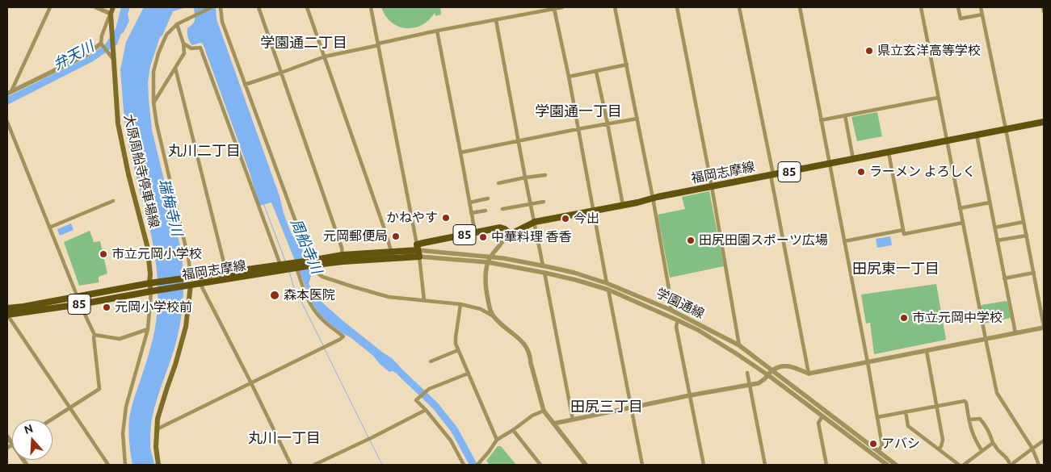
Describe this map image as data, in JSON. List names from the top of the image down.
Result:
{
  "streets": {
    "main road": ["大原周船寺停車場線", "85", "福岡志摩線"],
    "street": ["学園通線"]
  },
  "crossings": [
    ["大原周船寺停車場線", "福岡志摩線"],
    ["85", "福岡志摩線"],
    ["福岡志摩線", "学園通線"]
  ],
  "districts": [
    "学園通二丁目",
    "学園通一丁目",
    "丸川二丁目",
    "田尻東一丁目",
    "田尻三丁目",
    "丸川一丁目"
  ],
  "water": ["弁天川", "瑞梅寺川", "周船寺川"],
  "places": [
    "県立玄洋高等学校",
    "ラーメン よろしく",
    "かねやす",
    "今出",
    "元岡郵便局",
    "中華料理 香香",
    "田尻田園スポーツ広場",
    "市立元岡小学校",
    "森本医院",
    "元岡小学校前",
    "市立元岡中学校",
    "アバシ"
  ],
  "north": "top"
}
